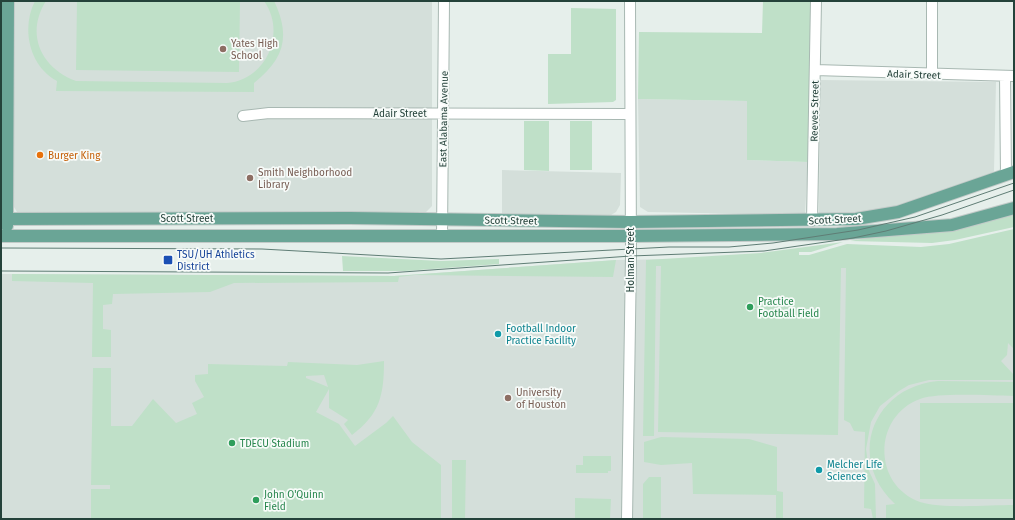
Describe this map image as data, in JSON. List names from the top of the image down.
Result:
{
  "streets": {
    "main road": ["Scott Street"],
    "street": [
      "Adair Street",
      "Reeves Street",
      "East Alabama Avenue",
      "Holman Street"
    ]
  },
  "crossings": [
    ["Adair Street", "Reeves Street"],
    ["Adair Street", "East Alabama Avenue"],
    ["Adair Street", "Holman Street"],
    ["Reeves Street", "Scott Street"],
    ["East Alabama Avenue", "Scott Street"],
    ["Scott Street", "Holman Street"]
  ],
  "places": {
    "other": [
      "Yates High School",
      "Burger King",
      "Smith Neighborhood Library",
      "Practice Football Field",
      "Football Indoor Practice Facility",
      "University of Houston",
      "TDECU Stadium",
      "Melcher Life Sciences",
      "John O'Quinn Field"
    ],
    "transit": ["TSU/UH Athletics District"]
  }
}
